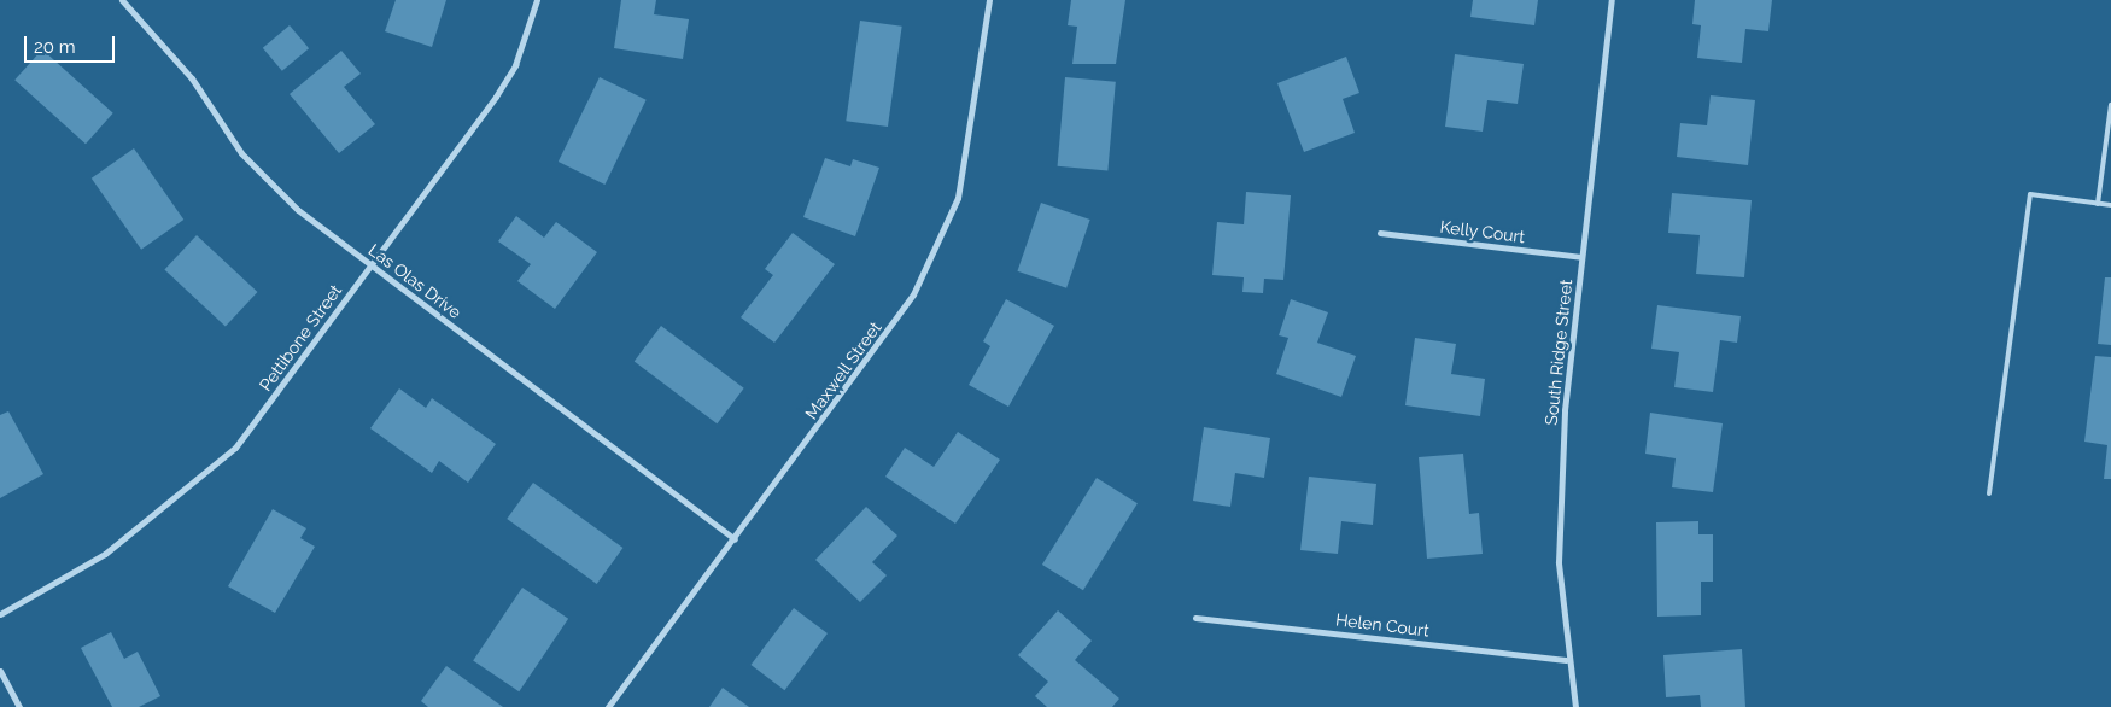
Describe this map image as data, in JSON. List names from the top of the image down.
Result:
{
  "streets": {
    "street": [
      "Kelly Court",
      "Las Olas Drive",
      "Pettibone Street",
      "South Ridge Street",
      "Maxwell Street",
      "Helen Court"
    ]
  },
  "crossings": [
    ["Kelly Court", "South Ridge Street"],
    ["Las Olas Drive", "Pettibone Street"],
    ["Las Olas Drive", "Maxwell Street"],
    ["South Ridge Street", "Helen Court"]
  ],
  "scale_bar": "20 m"
}
